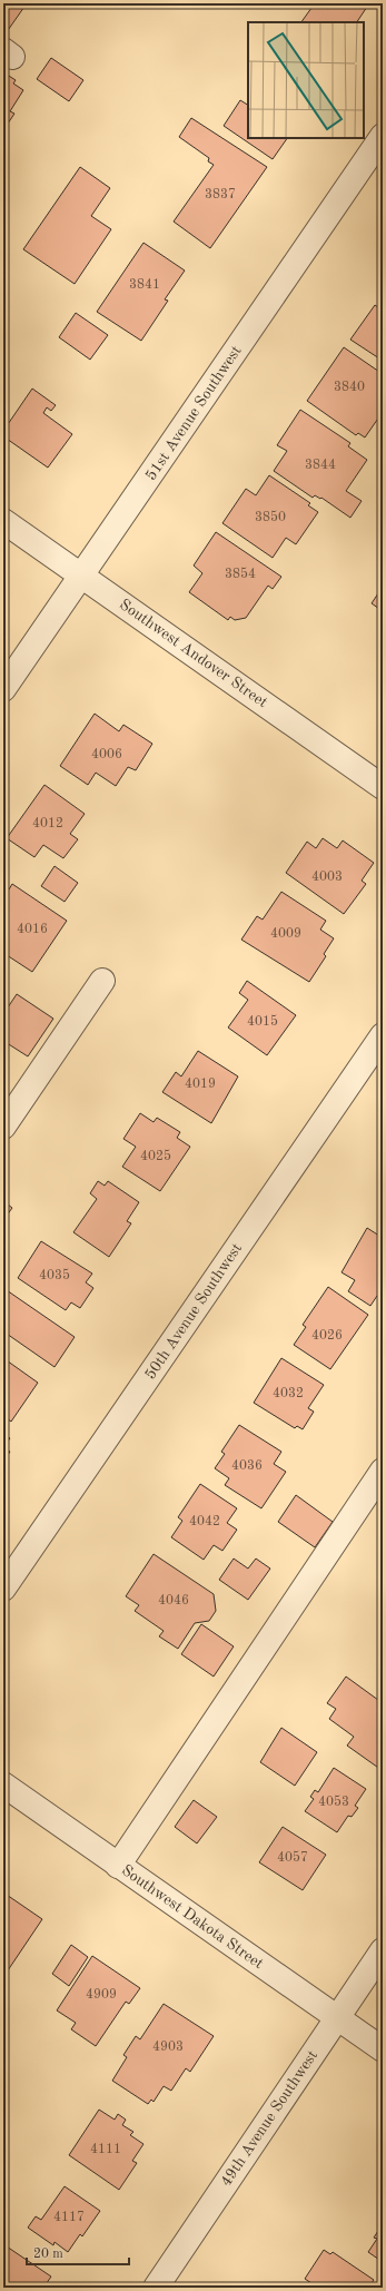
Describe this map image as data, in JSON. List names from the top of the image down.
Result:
{
  "streets": {
    "street": [
      "51st Avenue Southwest",
      "Southwest Andover Street",
      "50th Avenue Southwest",
      "Southwest Dakota Street",
      "49th Avenue Southwest"
    ]
  },
  "crossings": [
    ["51st Avenue Southwest", "Southwest Andover Street"],
    ["Southwest Dakota Street", "49th Avenue Southwest"]
  ],
  "house_numbers": [
    "3837",
    "3841",
    "3840",
    "3844",
    "3850",
    "3854",
    "4006",
    "4012",
    "4003",
    "4016",
    "4009",
    "4015",
    "4019",
    "4025",
    "4035",
    "4026",
    "4032",
    "4036",
    "4042",
    "4046",
    "4053",
    "4057",
    "4909",
    "4903",
    "4111",
    "4117"
  ],
  "scale_bar": "20 m"
}
